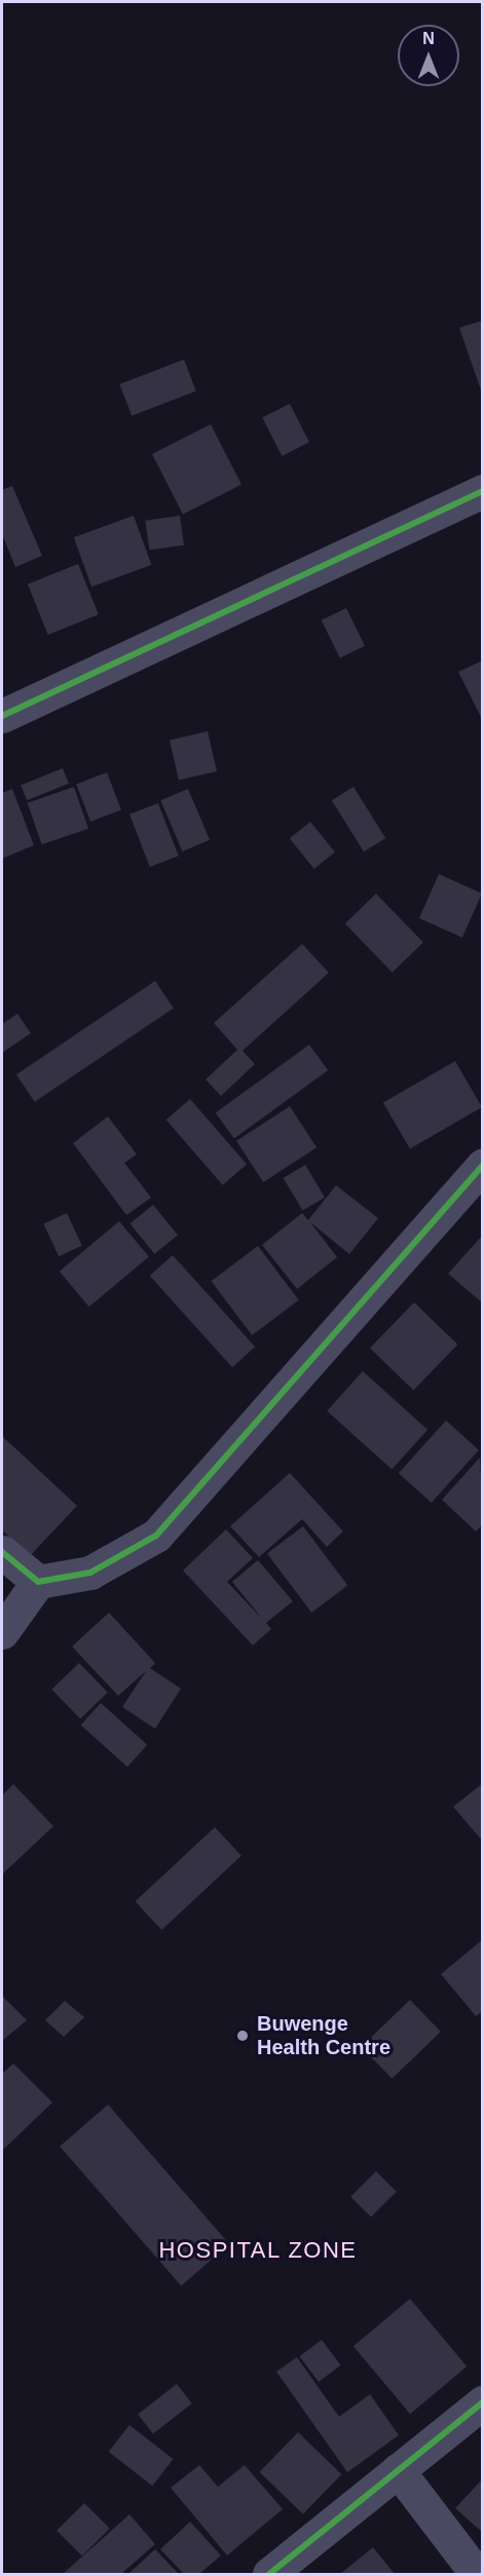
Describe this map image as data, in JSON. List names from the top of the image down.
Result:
{
  "districts": ["HOSPITAL ZONE"],
  "places": ["Buwenge Health Centre"],
  "north": "top"
}
